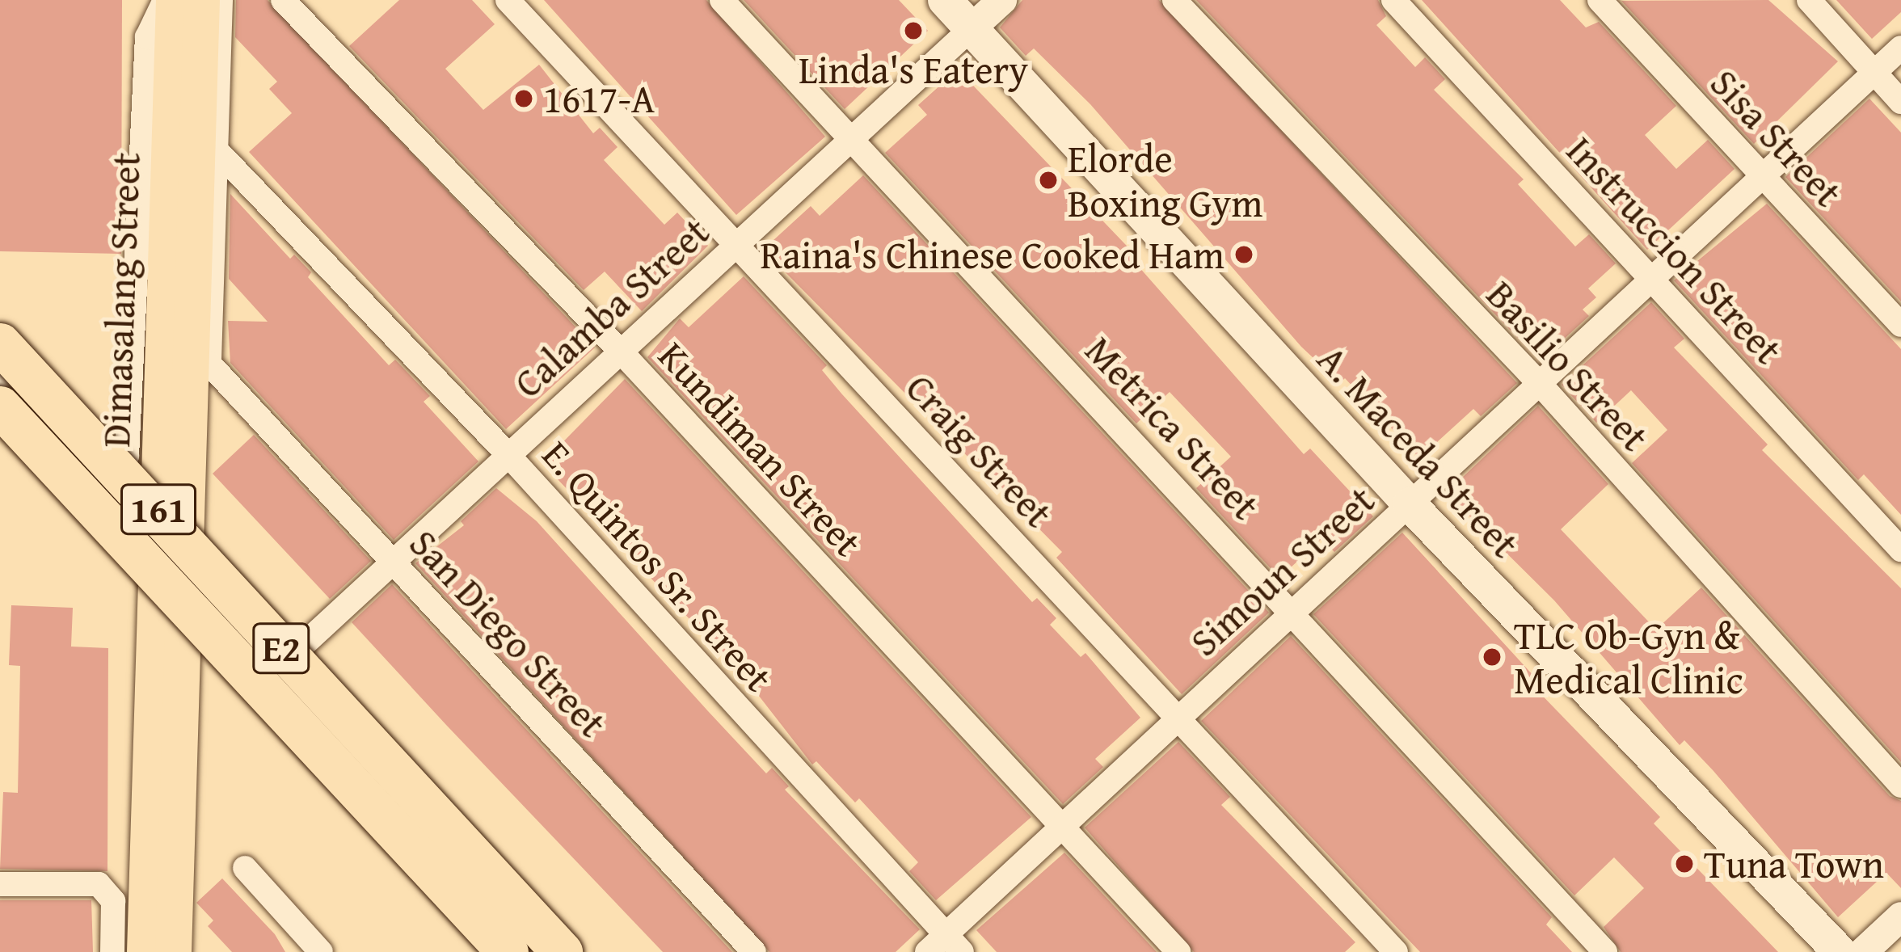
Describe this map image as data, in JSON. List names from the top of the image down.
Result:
{
  "streets": {
    "highway": ["E2"],
    "main road": ["Dimasalang Street", "A. Maceda Street", "161"],
    "street": [
      "Sisa Street",
      "Instruccion Street",
      "Calamba Street",
      "Basilio Street",
      "Metrica Street",
      "Kundiman Street",
      "Craig Street",
      "E. Quintos Sr. Street",
      "Simoun Street",
      "San Diego Street"
    ]
  },
  "crossings": [
    ["Sisa Street", "Simoun Street"],
    ["Instruccion Street", "Simoun Street"],
    ["Calamba Street", "Metrica Street"],
    ["Calamba Street", "Kundiman Street"],
    ["Calamba Street", "Craig Street"],
    ["Calamba Street", "A. Maceda Street"],
    ["Calamba Street", "E. Quintos Sr. Street"],
    ["Calamba Street", "San Diego Street"],
    ["Basilio Street", "Simoun Street"],
    ["Metrica Street", "Simoun Street"],
    ["Kundiman Street", "Simoun Street"],
    ["Craig Street", "Simoun Street"],
    ["A. Maceda Street", "Simoun Street"],
    ["E. Quintos Sr. Street", "Simoun Street"],
    ["E. Quintos Sr. Street", "San Diego Street"]
  ],
  "places": [
    "Linda's Eatery",
    "1617-A",
    "Elorde Boxing Gym",
    "Raina's Chinese Cooked Ham",
    "TLC Ob-Gyn & Medical Clinic",
    "Tuna Town"
  ]
}
